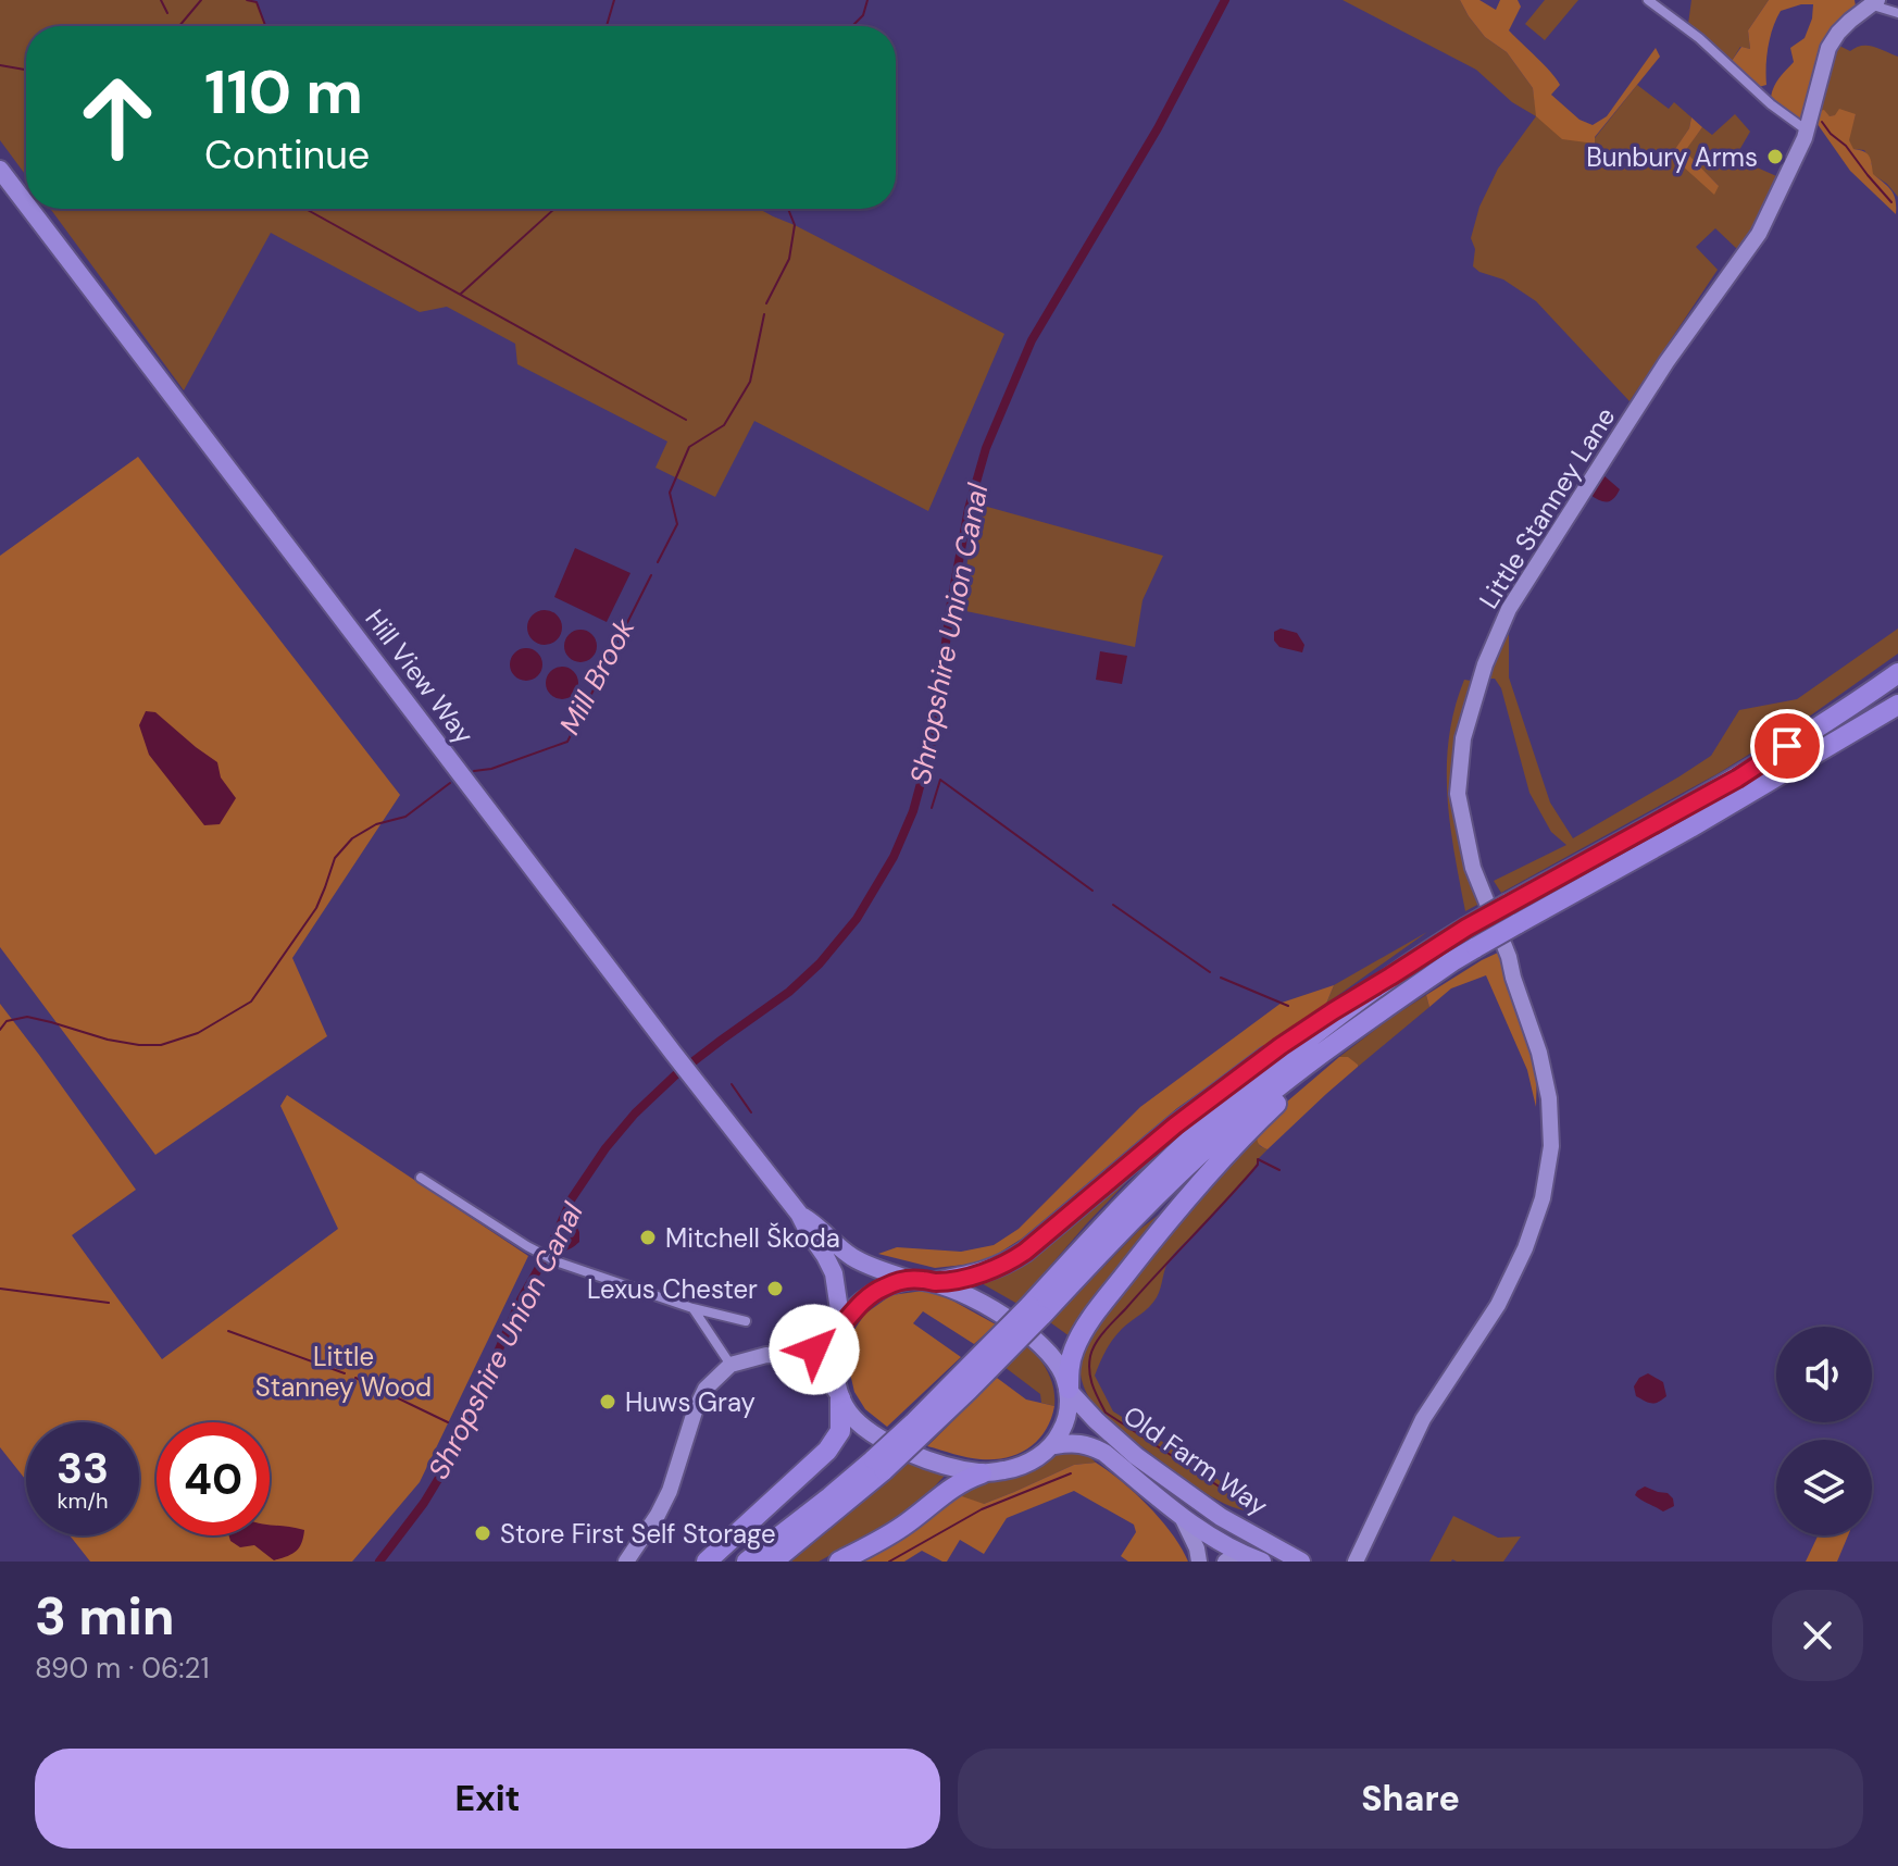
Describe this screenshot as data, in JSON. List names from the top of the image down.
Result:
{
  "streets": {
    "main road": ["Hill View Way", "Old Farm Way"],
    "street": ["Little Stanney Lane"]
  },
  "crossings": [
    ["Hill View Way", "Old Farm Way"]
  ],
  "water": ["Shropshire Union Canal", "Mill Brook"],
  "parks": ["Little Stanney Wood"],
  "places": [
    "Bunbury Arms",
    "Mitchell Škoda",
    "Lexus Chester",
    "Huws Gray",
    "Store First Self Storage"
  ],
  "page": {
    "turn": ["110 m", "Continue"],
    "speed": "33 km/h",
    "limit": "40",
    "heading": ["3 min", "890 m · 06:21"],
    "buttons": ["Exit", "Share"]
  }
}
